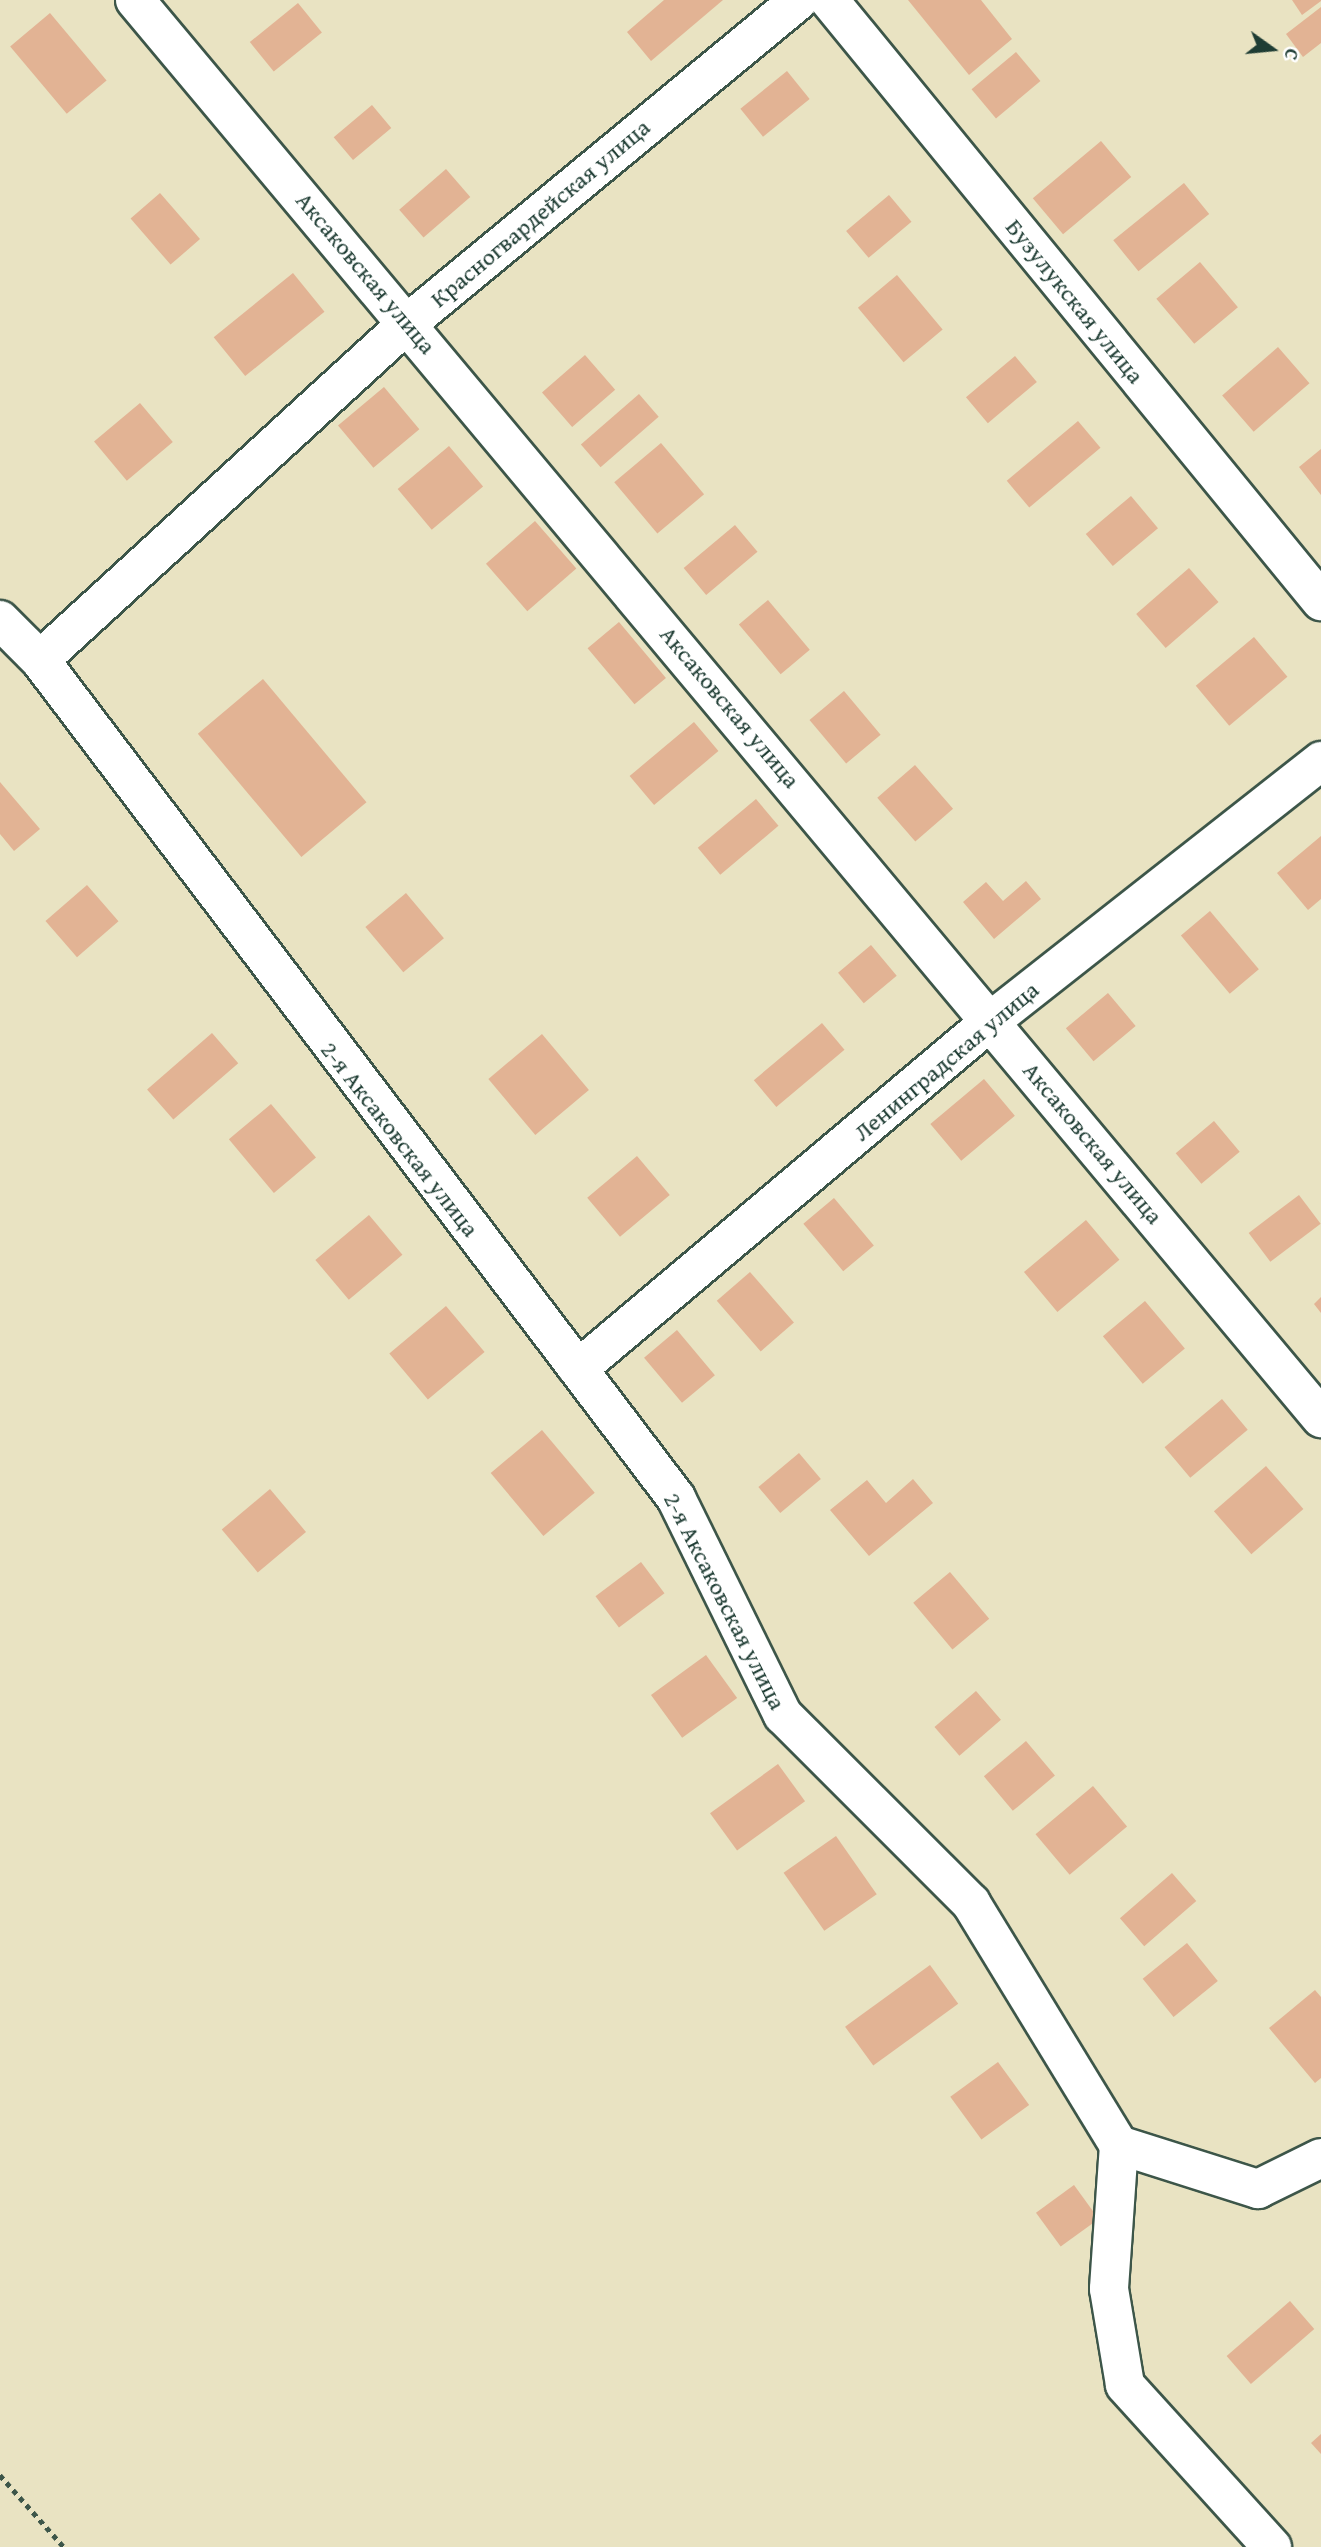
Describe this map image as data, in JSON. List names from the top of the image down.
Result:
{
  "streets": {
    "street": [
      "Красногвардейская улица",
      "Аксаковская улица",
      "Бузулукская улица",
      "Ленинградская улица",
      "2-я Аксаковская улица"
    ]
  },
  "crossings": [
    ["Красногвардейская улица", "Аксаковская улица"],
    ["Красногвардейская улица", "2-я Аксаковская улица"],
    ["Аксаковская улица", "Ленинградская улица"],
    ["Ленинградская улица", "2-я Аксаковская улица"]
  ],
  "north": "right"
}
